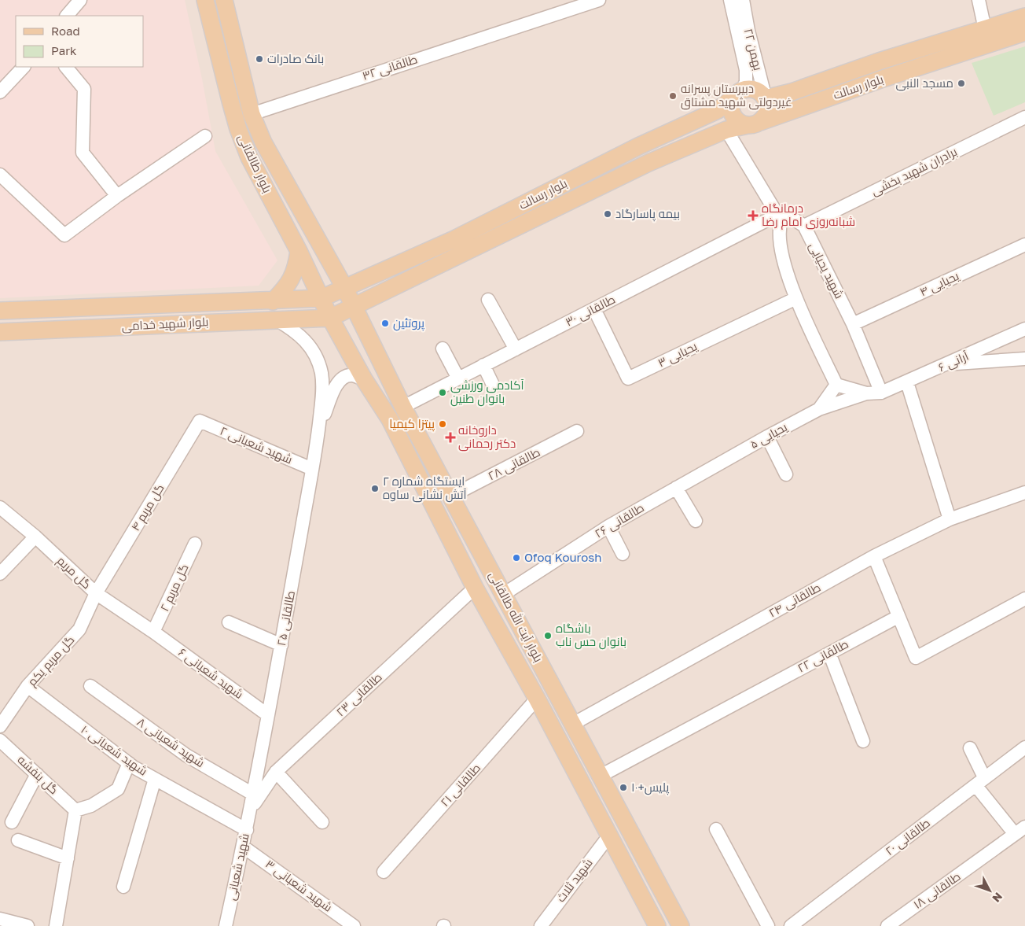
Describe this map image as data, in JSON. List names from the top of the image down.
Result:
{
  "streets": {
    "main road": [
      "بلوار رسالت",
      "بلوار طالقانی",
      "بلوار شهید خدامی",
      "بلوار آیت الله طالقانی"
    ],
    "street": [
      "۲۲ بهمن",
      "طالقانی ۳۲",
      "برادران شهید بخشی",
      "شهید یحیایی",
      "یحیایی ۴",
      "طالقانی ۳۰",
      "یحیایی ۳",
      "آرانی ۶",
      "یحیایی ۵",
      "شهید شعبانی ۲",
      "طالقانی ۲۸",
      "گل مریم ۴",
      "طالقانی ۲۶",
      "گل مریم",
      "گل مریم ۲",
      "طالقانی ۲۴",
      "طالقانی ۲۵",
      "طالقانی ۲۲",
      "گل مریم یکم",
      "شهید شعبانی ۶",
      "طالقانی ۲۳",
      "شهید شعبانی ۸",
      "شهید شعبانی ۱۰",
      "گل بنفشه",
      "طالقانی ۲۱",
      "طالقانی ۲۰",
      "شهید شعبانی",
      "شهید ثلاث",
      "شهید شعبانی ۳",
      "طالقانی ۱۸"
    ]
  },
  "crossings": [
    ["۲۲ بهمن", "بلوار رسالت"],
    ["طالقانی ۳۲", "بلوار طالقانی"],
    ["بلوار رسالت", "بلوار طالقانی"],
    ["بلوار رسالت", "بلوار شهید خدامی"],
    ["بلوار رسالت", "بلوار آیت الله طالقانی"],
    ["بلوار طالقانی", "بلوار شهید خدامی"],
    ["بلوار طالقانی", "بلوار آیت الله طالقانی"],
    ["برادران شهید بخشی", "شهید یحیایی"],
    ["شهید یحیایی", "یحیایی ۴"],
    ["شهید یحیایی", "آرانی ۶"],
    ["طالقانی ۳۰", "یحیایی ۳"],
    ["طالقانی ۳۰", "بلوار آیت الله طالقانی"],
    ["بلوار شهید خدامی", "بلوار آیت الله طالقانی"],
    ["یحیایی ۵", "طالقانی ۲۶"],
    ["شهید شعبانی ۲", "گل مریم ۴"],
    ["شهید شعبانی ۲", "طالقانی ۲۵"],
    ["طالقانی ۲۸", "بلوار آیت الله طالقانی"],
    ["گل مریم ۴", "گل مریم"],
    ["گل مریم ۴", "گل مریم یکم"],
    ["طالقانی ۲۶", "بلوار آیت الله طالقانی"],
    ["گل مریم", "گل مریم ۲"],
    ["گل مریم", "گل مریم یکم"],
    ["گل مریم", "شهید شعبانی ۶"],
    ["گل مریم ۲", "شهید شعبانی ۶"],
    ["طالقانی ۲۴", "بلوار آیت الله طالقانی"],
    ["بلوار آیت الله طالقانی", "طالقانی ۲۲"],
    ["بلوار آیت الله طالقانی", "طالقانی ۲۳"],
    ["بلوار آیت الله طالقانی", "طالقانی ۲۱"],
    ["بلوار آیت الله طالقانی", "شهید ثلاث"],
    ["طالقانی ۲۵", "شهید شعبانی ۶"],
    ["طالقانی ۲۵", "طالقانی ۲۳"],
    ["طالقانی ۲۵", "شهید شعبانی ۸"],
    ["طالقانی ۲۵", "شهید شعبانی"],
    ["گل مریم یکم", "شهید شعبانی ۱۰"],
    ["طالقانی ۲۳", "شهید شعبانی"],
    ["شهید شعبانی ۱۰", "شهید شعبانی"],
    ["شهید شعبانی", "شهید شعبانی ۳"]
  ],
  "places": {
    "other": [
      "بانک صادرات",
      "مسجد النبی",
      "دبیرستان پسرانه غیردولتی شهید مشتاق",
      "بیمه پاسارگاد",
      "پروتئین",
      "آکادمی ورزشی بانوان طنین",
      "پیتزا کیمیا",
      "ایستگاه شماره ۲ آتش نشانی ساوه",
      "Ofoq Kourosh",
      "باشگاه بانوان حس ناب",
      "پلیس+۱۰"
    ],
    "health": ["درمانگاه شبانه‌روزی امام رضا", "داروخانه دکتر رحمانی"]
  },
  "legend": ["Road", "Park"],
  "north": "bottom right"
}
